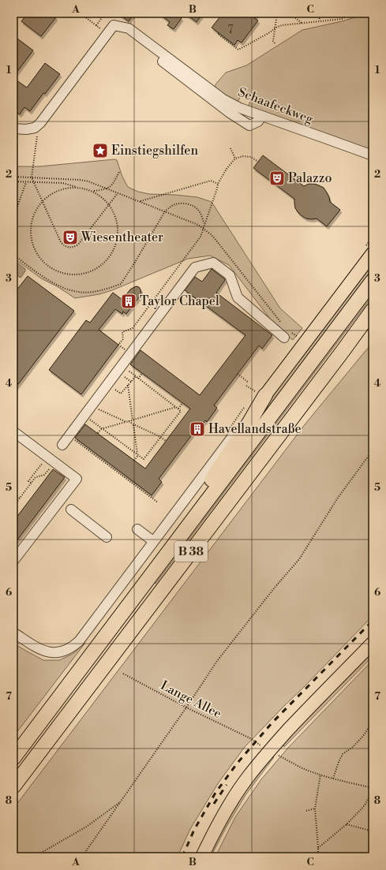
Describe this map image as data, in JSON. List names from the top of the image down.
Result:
{
  "streets": {
    "highway": ["B 38"],
    "street": ["Schaafeckweg"],
    "path": ["Lange Allee"]
  },
  "places": {
    "place": ["Einstiegshilfen"],
    "theatre": ["Palazzo", "Wiesentheater"],
    "building": ["Taylor Chapel", "Havellandstraße"]
  },
  "house_numbers": ["7"],
  "grid": {
    "columns": ["A", "B", "C"],
    "rows": [
      "1",
      "2",
      "3",
      "4",
      "5",
      "6",
      "7",
      "8"
    ]
  }
}
